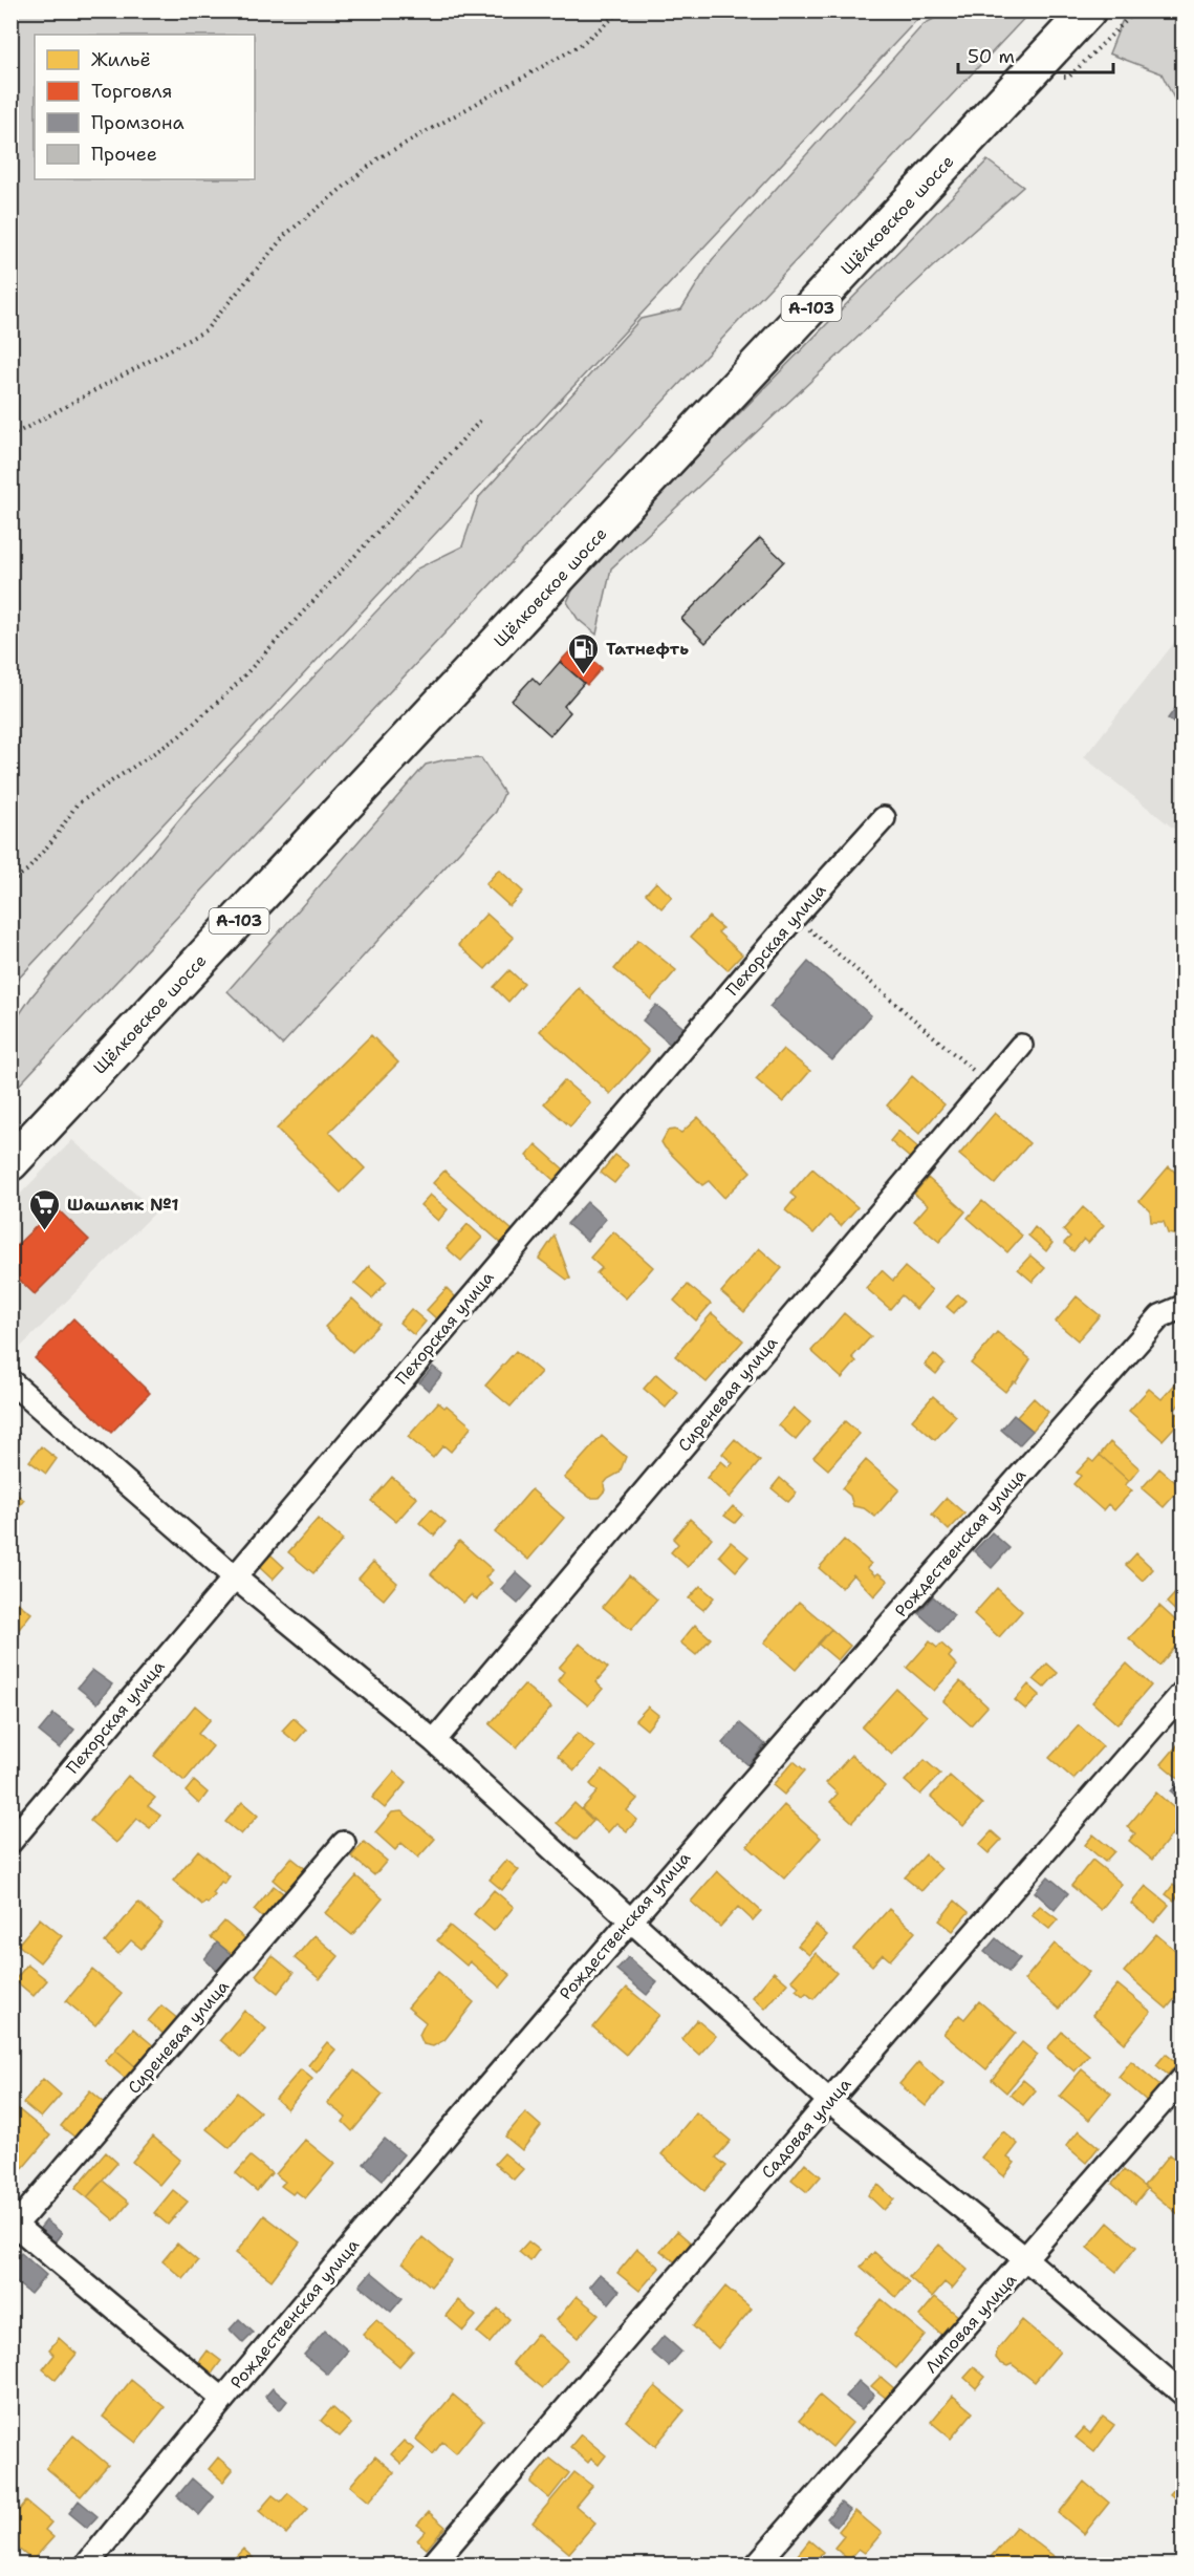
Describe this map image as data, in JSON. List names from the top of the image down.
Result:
{
  "streets": {
    "main road": ["Щёлковское шоссе", "А-103"],
    "street": [
      "Пехорская улица",
      "Сиреневая улица",
      "Рождественская улица",
      "Садовая улица",
      "Липовая улица"
    ]
  },
  "places": {
    "fuel station": ["Татнефть"],
    "supermarket": ["Шашлык №1"]
  },
  "legend": [
    "Жильё",
    "Торговля",
    "Промзона",
    "Прочее"
  ],
  "scale_bar": "50 m"
}
